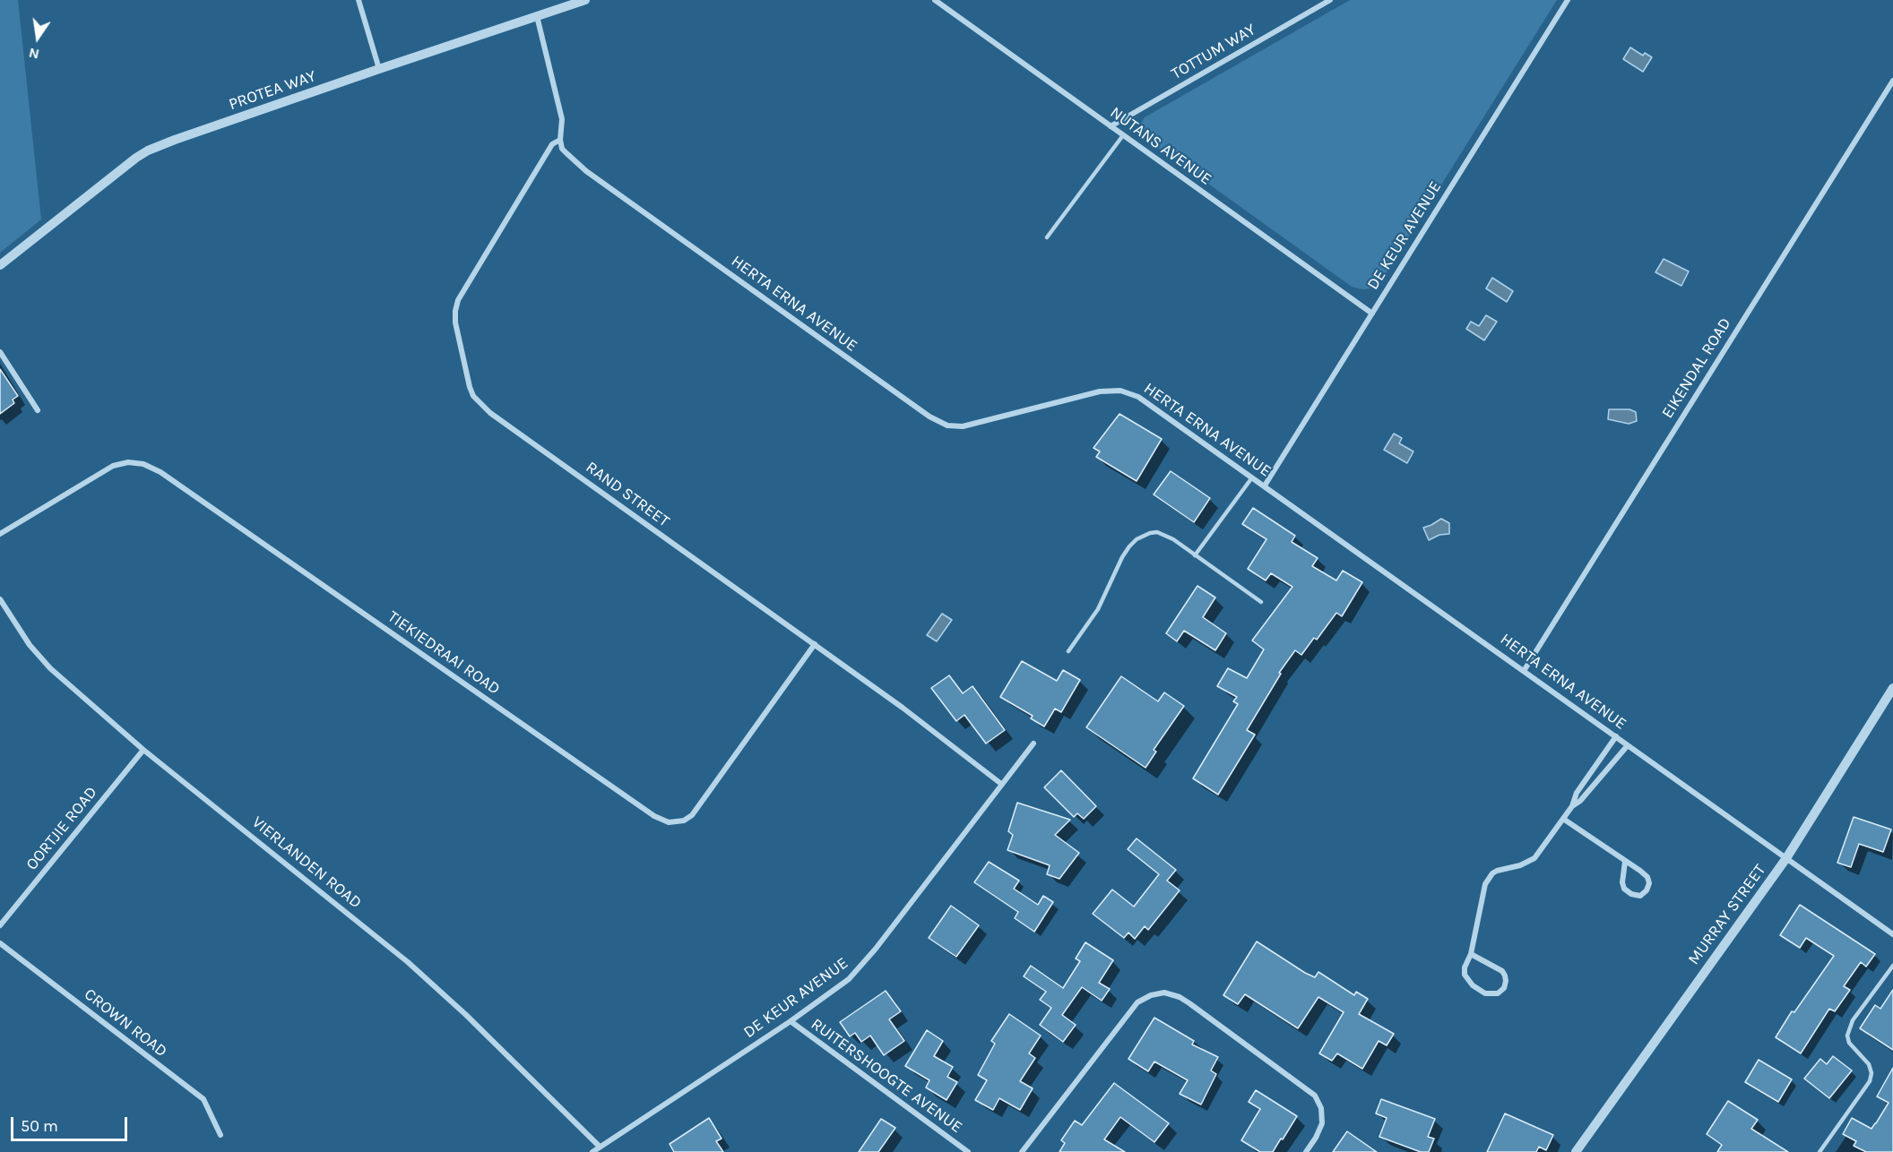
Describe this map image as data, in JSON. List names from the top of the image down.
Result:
{
  "streets": {
    "street": [
      "TOTTUM WAY",
      "PROTEA WAY",
      "NUTANS AVENUE",
      "DE KEUR AVENUE",
      "HERTA ERNA AVENUE",
      "EIKENDAL ROAD",
      "RAND STREET",
      "TIEKIEDRAAI ROAD",
      "OORTJIE ROAD",
      "VIERLANDEN ROAD",
      "MURRAY STREET",
      "CROWN ROAD",
      "RUITERSHOOGTE AVENUE"
    ]
  },
  "crossings": [
    ["TOTTUM WAY", "NUTANS AVENUE"],
    ["NUTANS AVENUE", "DE KEUR AVENUE"],
    ["DE KEUR AVENUE", "HERTA ERNA AVENUE"],
    ["DE KEUR AVENUE", "RAND STREET"],
    ["DE KEUR AVENUE", "VIERLANDEN ROAD"],
    ["DE KEUR AVENUE", "RUITERSHOOGTE AVENUE"],
    ["HERTA ERNA AVENUE", "EIKENDAL ROAD"],
    ["HERTA ERNA AVENUE", "RAND STREET"],
    ["HERTA ERNA AVENUE", "MURRAY STREET"],
    ["RAND STREET", "TIEKIEDRAAI ROAD"],
    ["OORTJIE ROAD", "VIERLANDEN ROAD"]
  ],
  "scale_bar": "50 m",
  "north": "bottom"
}
